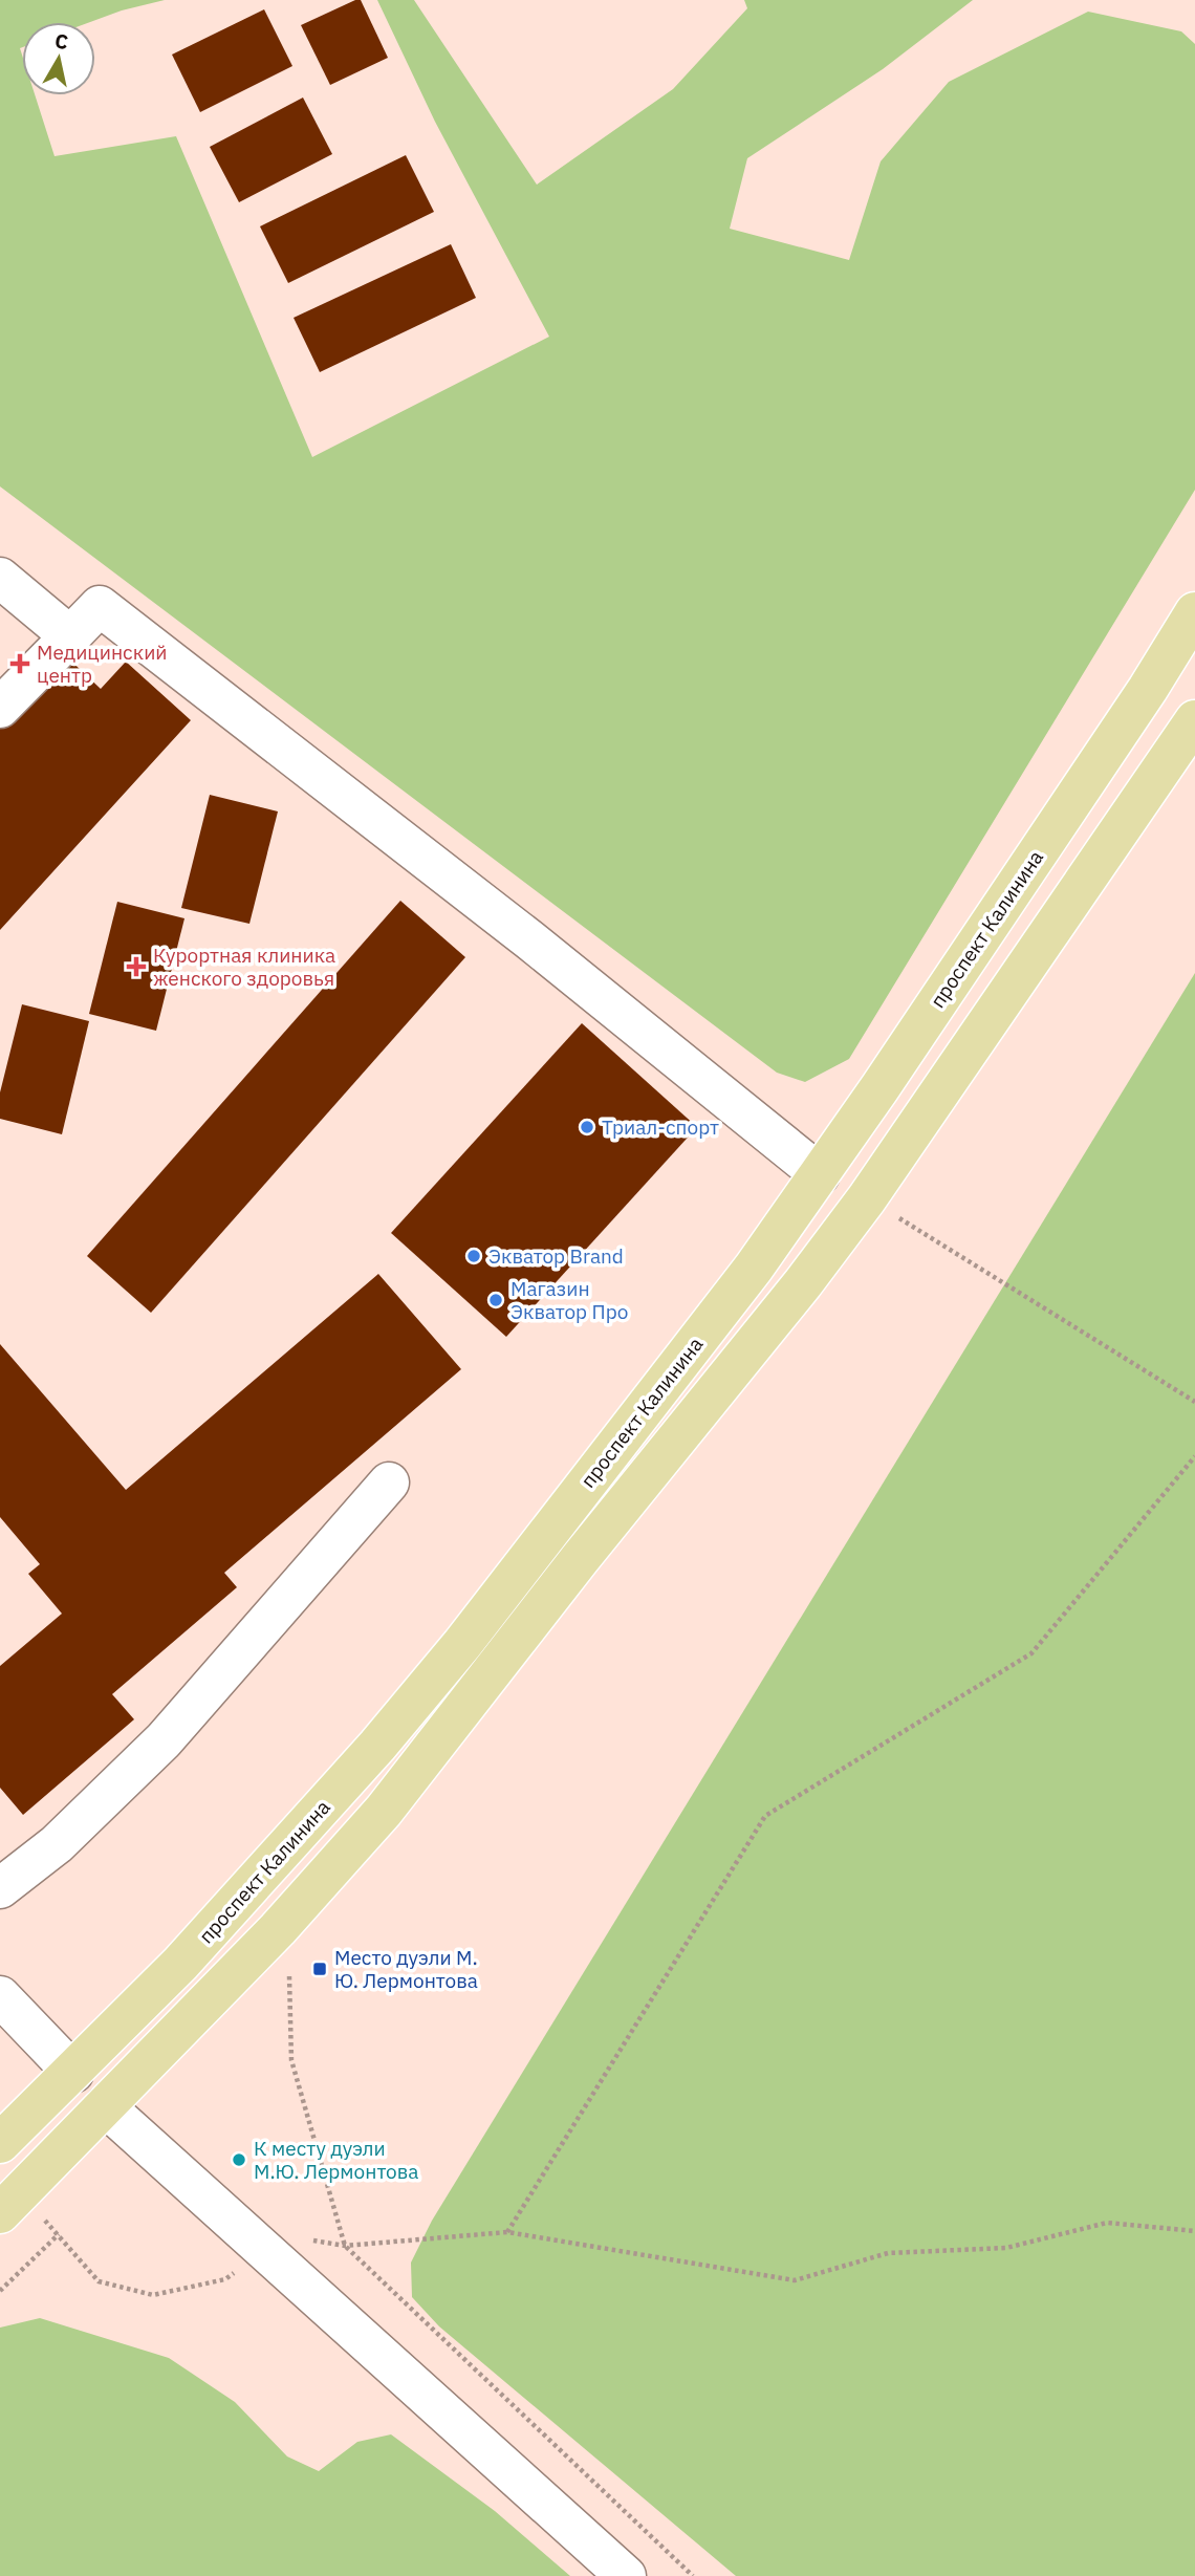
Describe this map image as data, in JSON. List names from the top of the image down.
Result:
{
  "streets": {
    "main road": ["проспект Калинина"]
  },
  "places": {
    "health": ["Медицинский центр", "Курортная клиника женского здоровья"],
    "other": [
      "Триал-спорт",
      "Экватор Brand",
      "Магазин Экватор Про",
      "К месту дуэли М.Ю. Лермонтова"
    ],
    "transit": ["Место дуэли М. Ю. Лермонтова"]
  },
  "north": "top"
}
